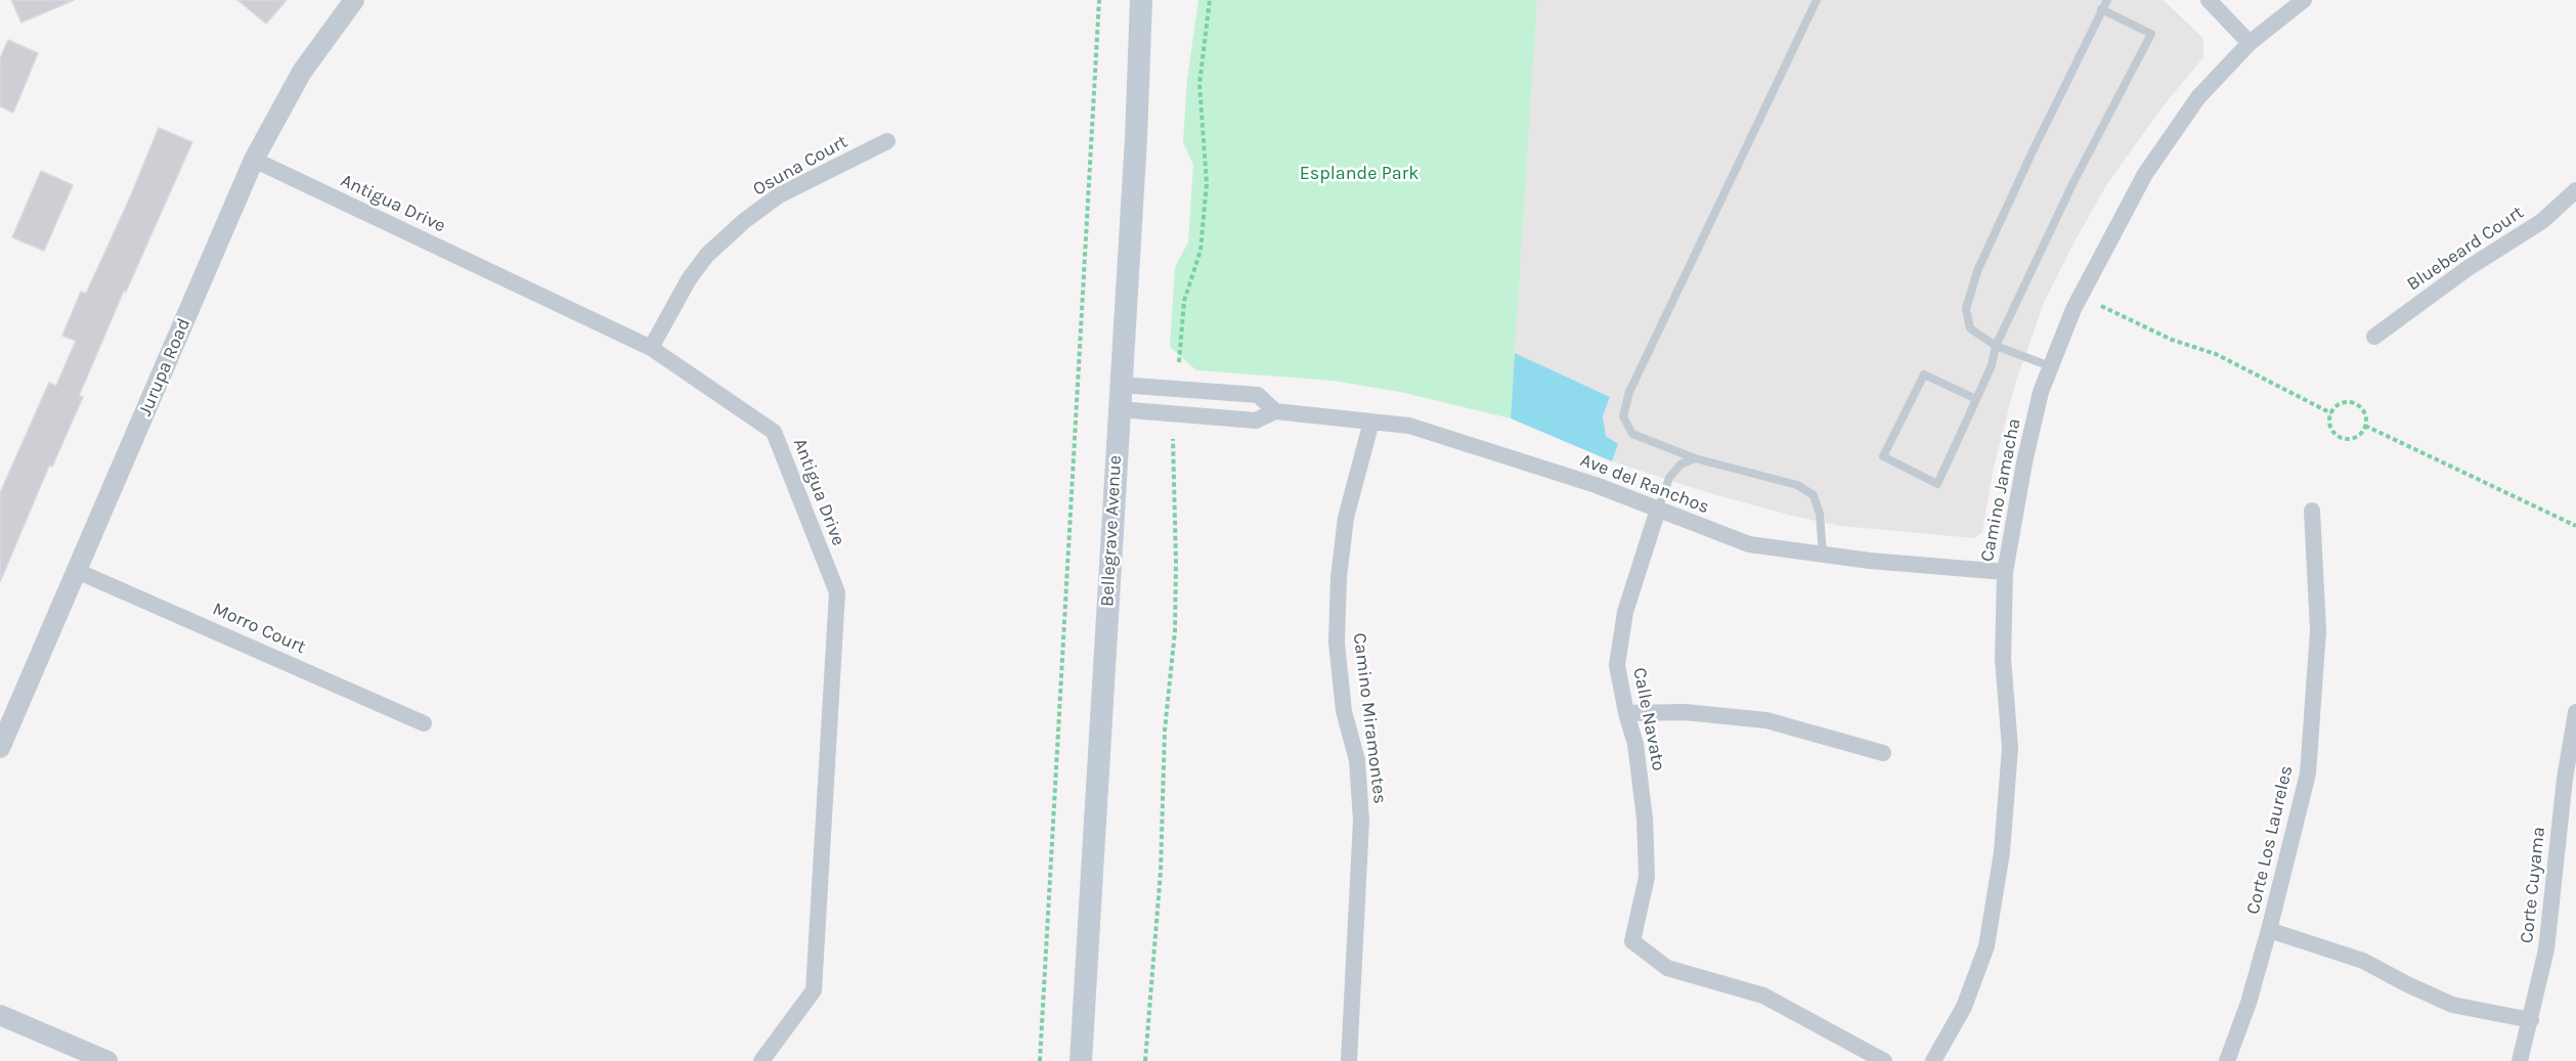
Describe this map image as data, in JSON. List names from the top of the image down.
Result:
{
  "streets": {
    "main road": ["Bellegrave Avenue"],
    "street": [
      "Osuna Court",
      "Antigua Drive",
      "Bluebeard Court",
      "Jurupa Road",
      "Ave del Ranchos",
      "Camino Jamacha",
      "Morro Court",
      "Camino Miramontes",
      "Calle Navato",
      "Corte Los Laureles",
      "Corte Cuyama"
    ]
  },
  "crossings": [
    ["Osuna Court", "Antigua Drive"],
    ["Antigua Drive", "Jurupa Road"],
    ["Jurupa Road", "Morro Court"],
    ["Ave del Ranchos", "Camino Jamacha"],
    ["Ave del Ranchos", "Bellegrave Avenue"],
    ["Ave del Ranchos", "Camino Miramontes"],
    ["Ave del Ranchos", "Calle Navato"]
  ],
  "parks": ["Esplande Park"]
}
